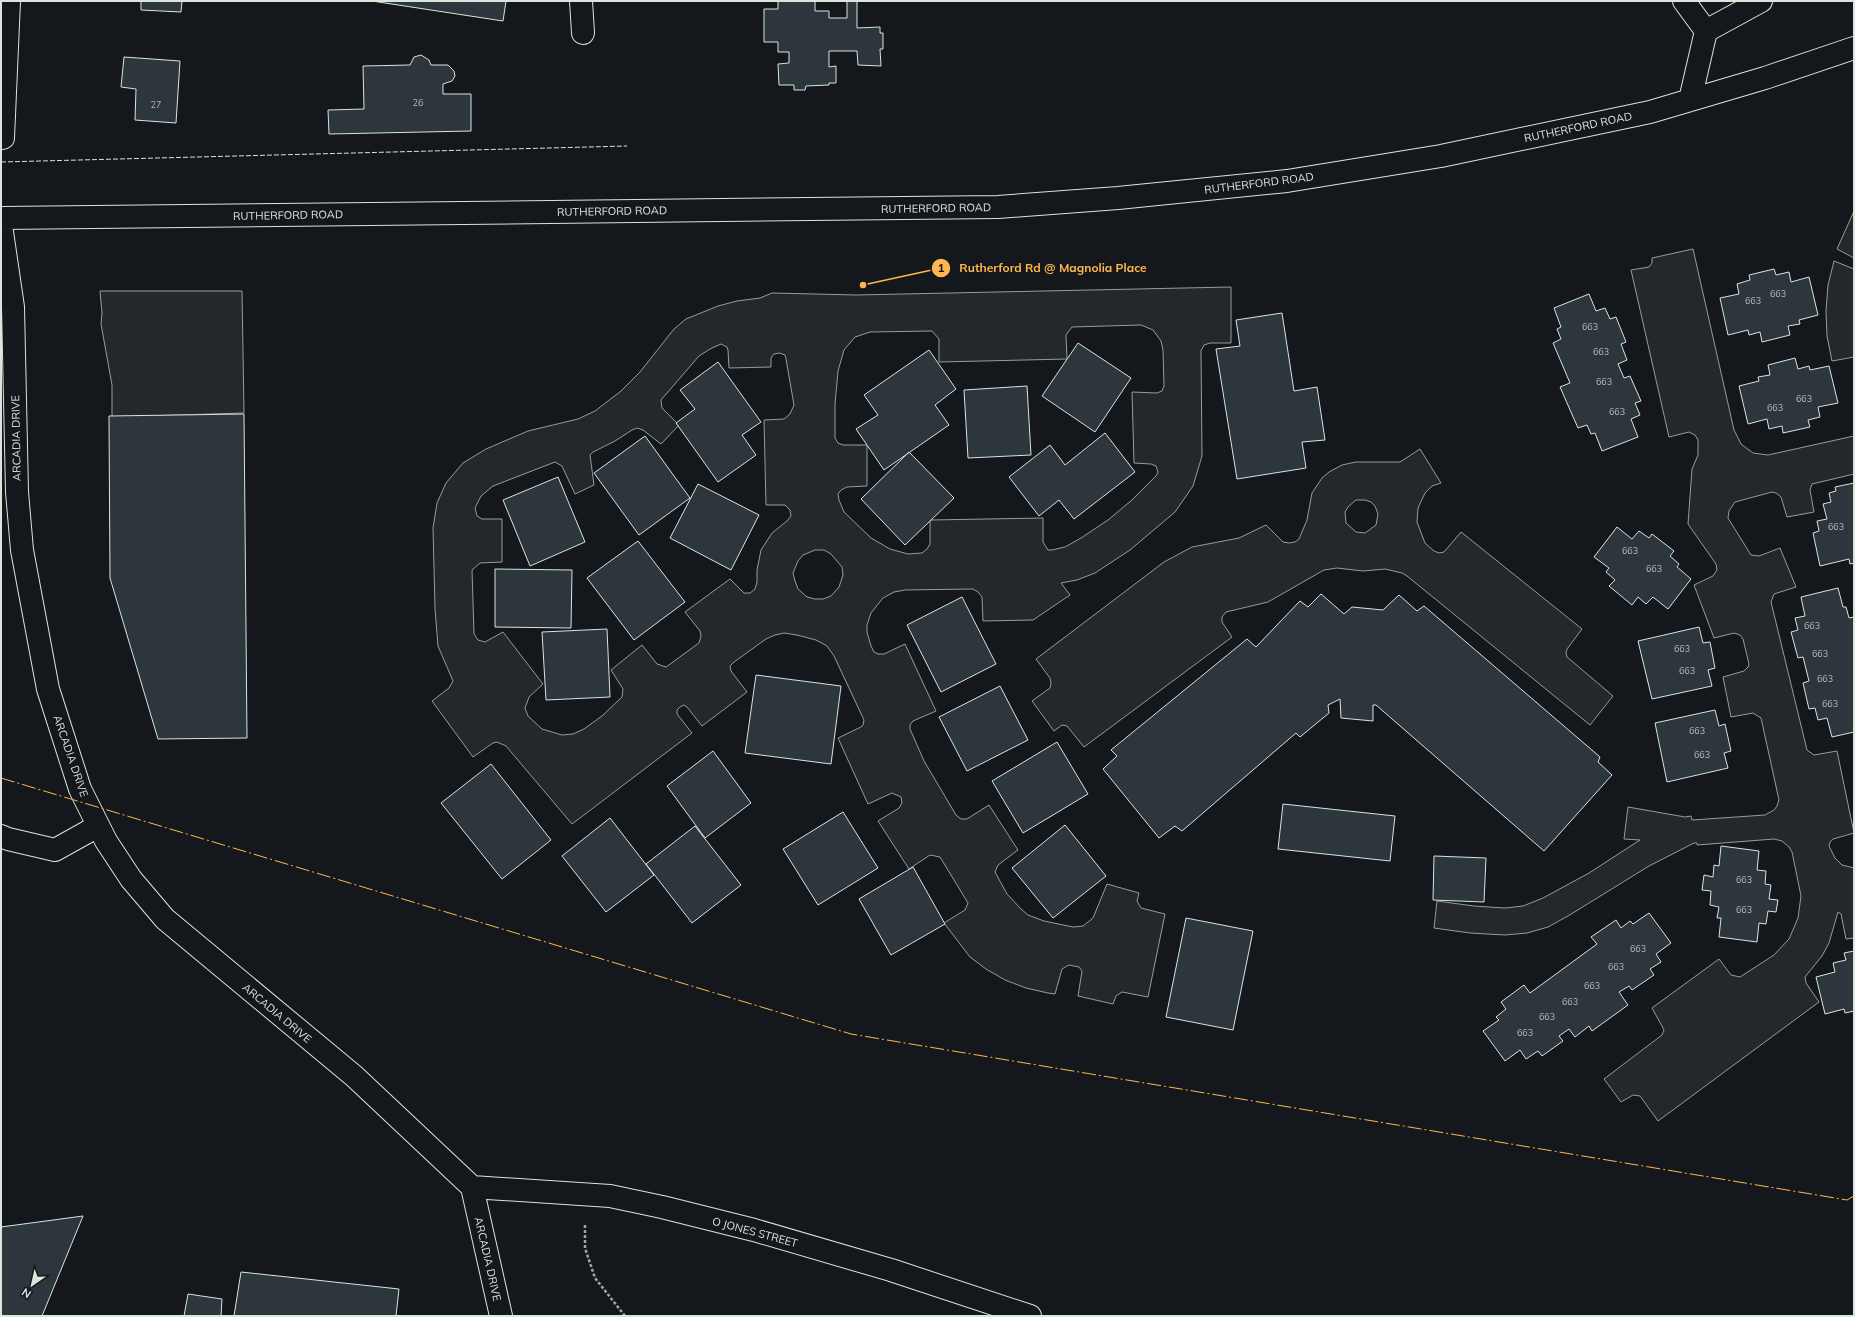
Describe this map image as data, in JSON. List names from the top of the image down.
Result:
{
  "streets": {
    "street": ["RUTHERFORD ROAD", "ARCADIA DRIVE", "O JONES STREET"]
  },
  "crossings": [
    ["ARCADIA DRIVE", "O JONES STREET"]
  ],
  "places": ["Rutherford Rd @ Magnolia Place"],
  "house_numbers": [
    "26",
    "27",
    "663",
    "663",
    "663",
    "663",
    "663",
    "663",
    "663",
    "663",
    "663",
    "663",
    "663",
    "663",
    "663",
    "663",
    "663",
    "663",
    "663",
    "663",
    "663",
    "663",
    "663",
    "663",
    "663",
    "663",
    "663",
    "663",
    "663"
  ],
  "north": "bottom left"
}
